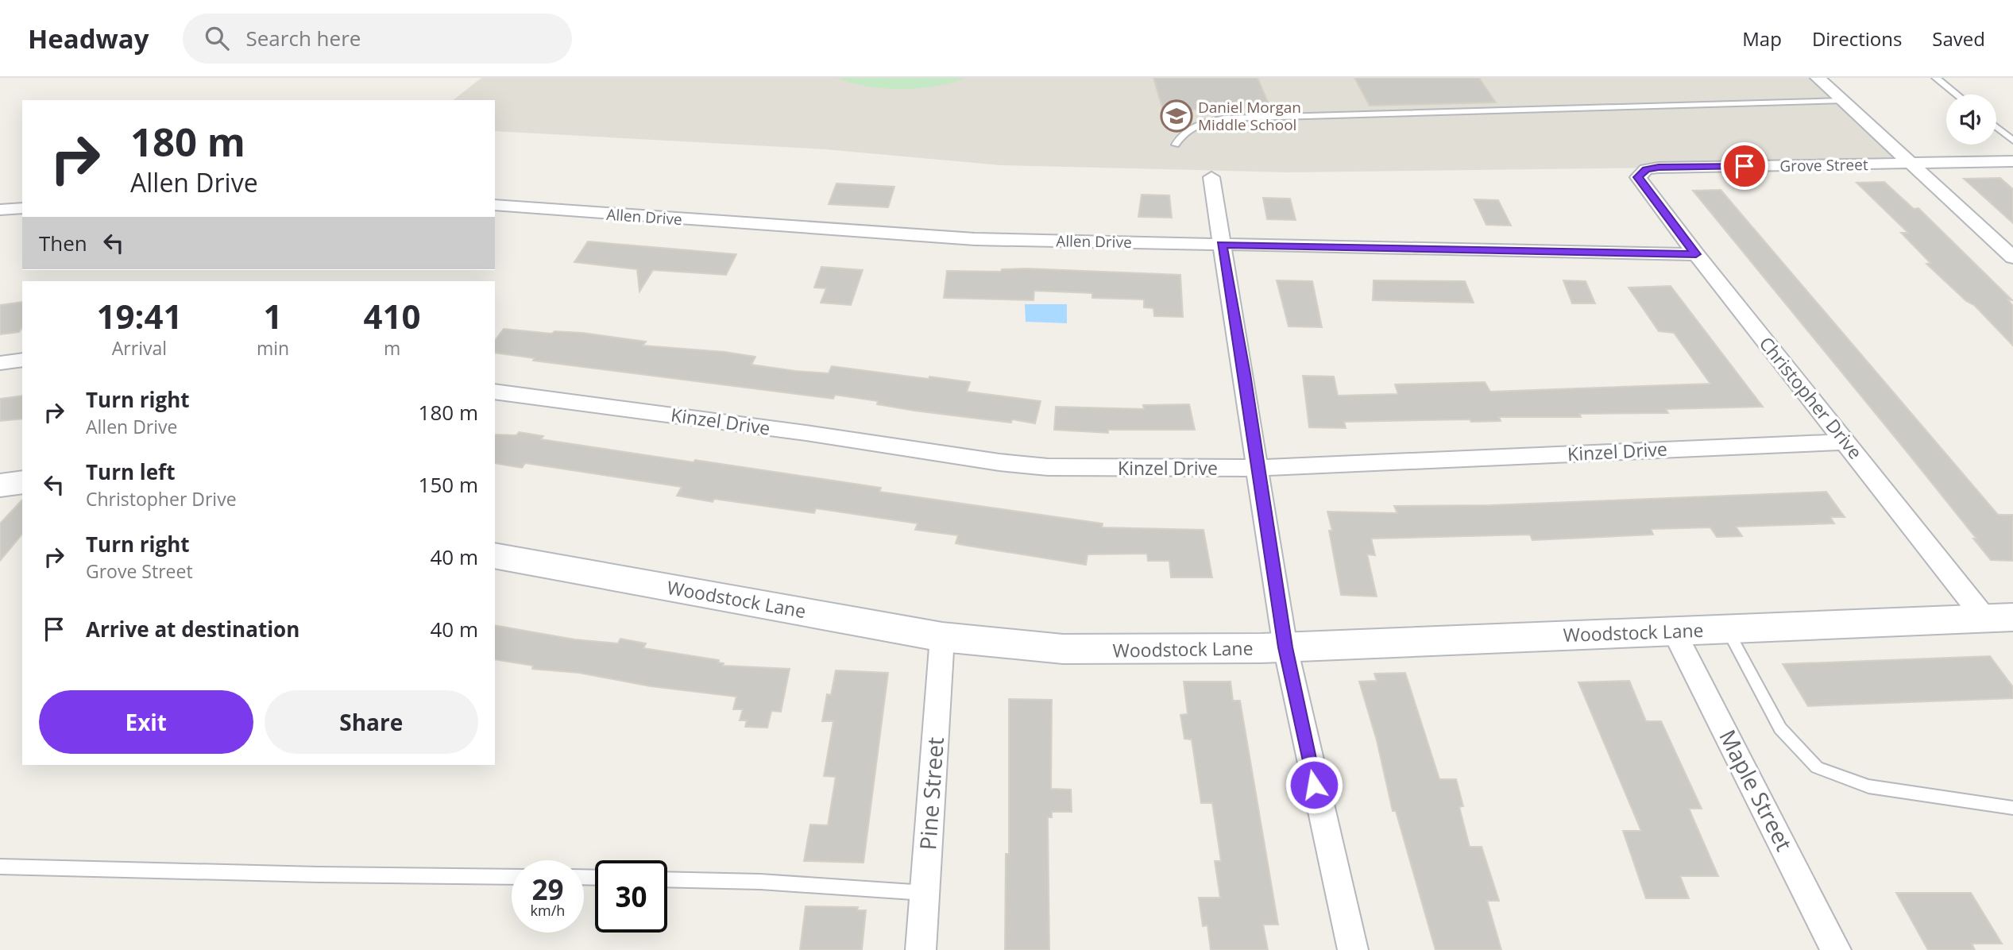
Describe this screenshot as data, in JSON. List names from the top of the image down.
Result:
{
  "streets": {
    "street": [
      "Grove Street",
      "Allen Drive",
      "Christopher Drive",
      "Kinzel Drive",
      "Woodstock Lane",
      "Maple Street",
      "Pine Street"
    ]
  },
  "crossings": [
    ["Grove Street", "Christopher Drive"],
    ["Allen Drive", "Christopher Drive"],
    ["Christopher Drive", "Kinzel Drive"],
    ["Christopher Drive", "Woodstock Lane"],
    ["Woodstock Lane", "Maple Street"],
    ["Woodstock Lane", "Pine Street"]
  ],
  "places": {
    "school or university": ["Daniel Morgan Middle School"]
  },
  "page": {
    "header": "Headway",
    "search": "Search here",
    "nav": ["Map", "Directions", "Saved"],
    "turn": ["180 m", "Allen Drive"],
    "then": "Then",
    "eta": [
      "19:41",
      "Arrival",
      "1",
      "min",
      "410",
      "m"
    ],
    "list": [
      {
        "name": "Turn right",
        "note": "Allen Drive",
        "value": "180 m"
      },
      {
        "name": "Turn left",
        "note": "Christopher Drive",
        "value": "150 m"
      },
      {
        "name": "Turn right",
        "note": "Grove Street",
        "value": "40 m"
      },
      {
        "name": "Arrive at destination",
        "value": "40 m"
      }
    ],
    "buttons": ["Exit", "Share"],
    "speed": "29 km/h",
    "limit": "30"
  }
}
